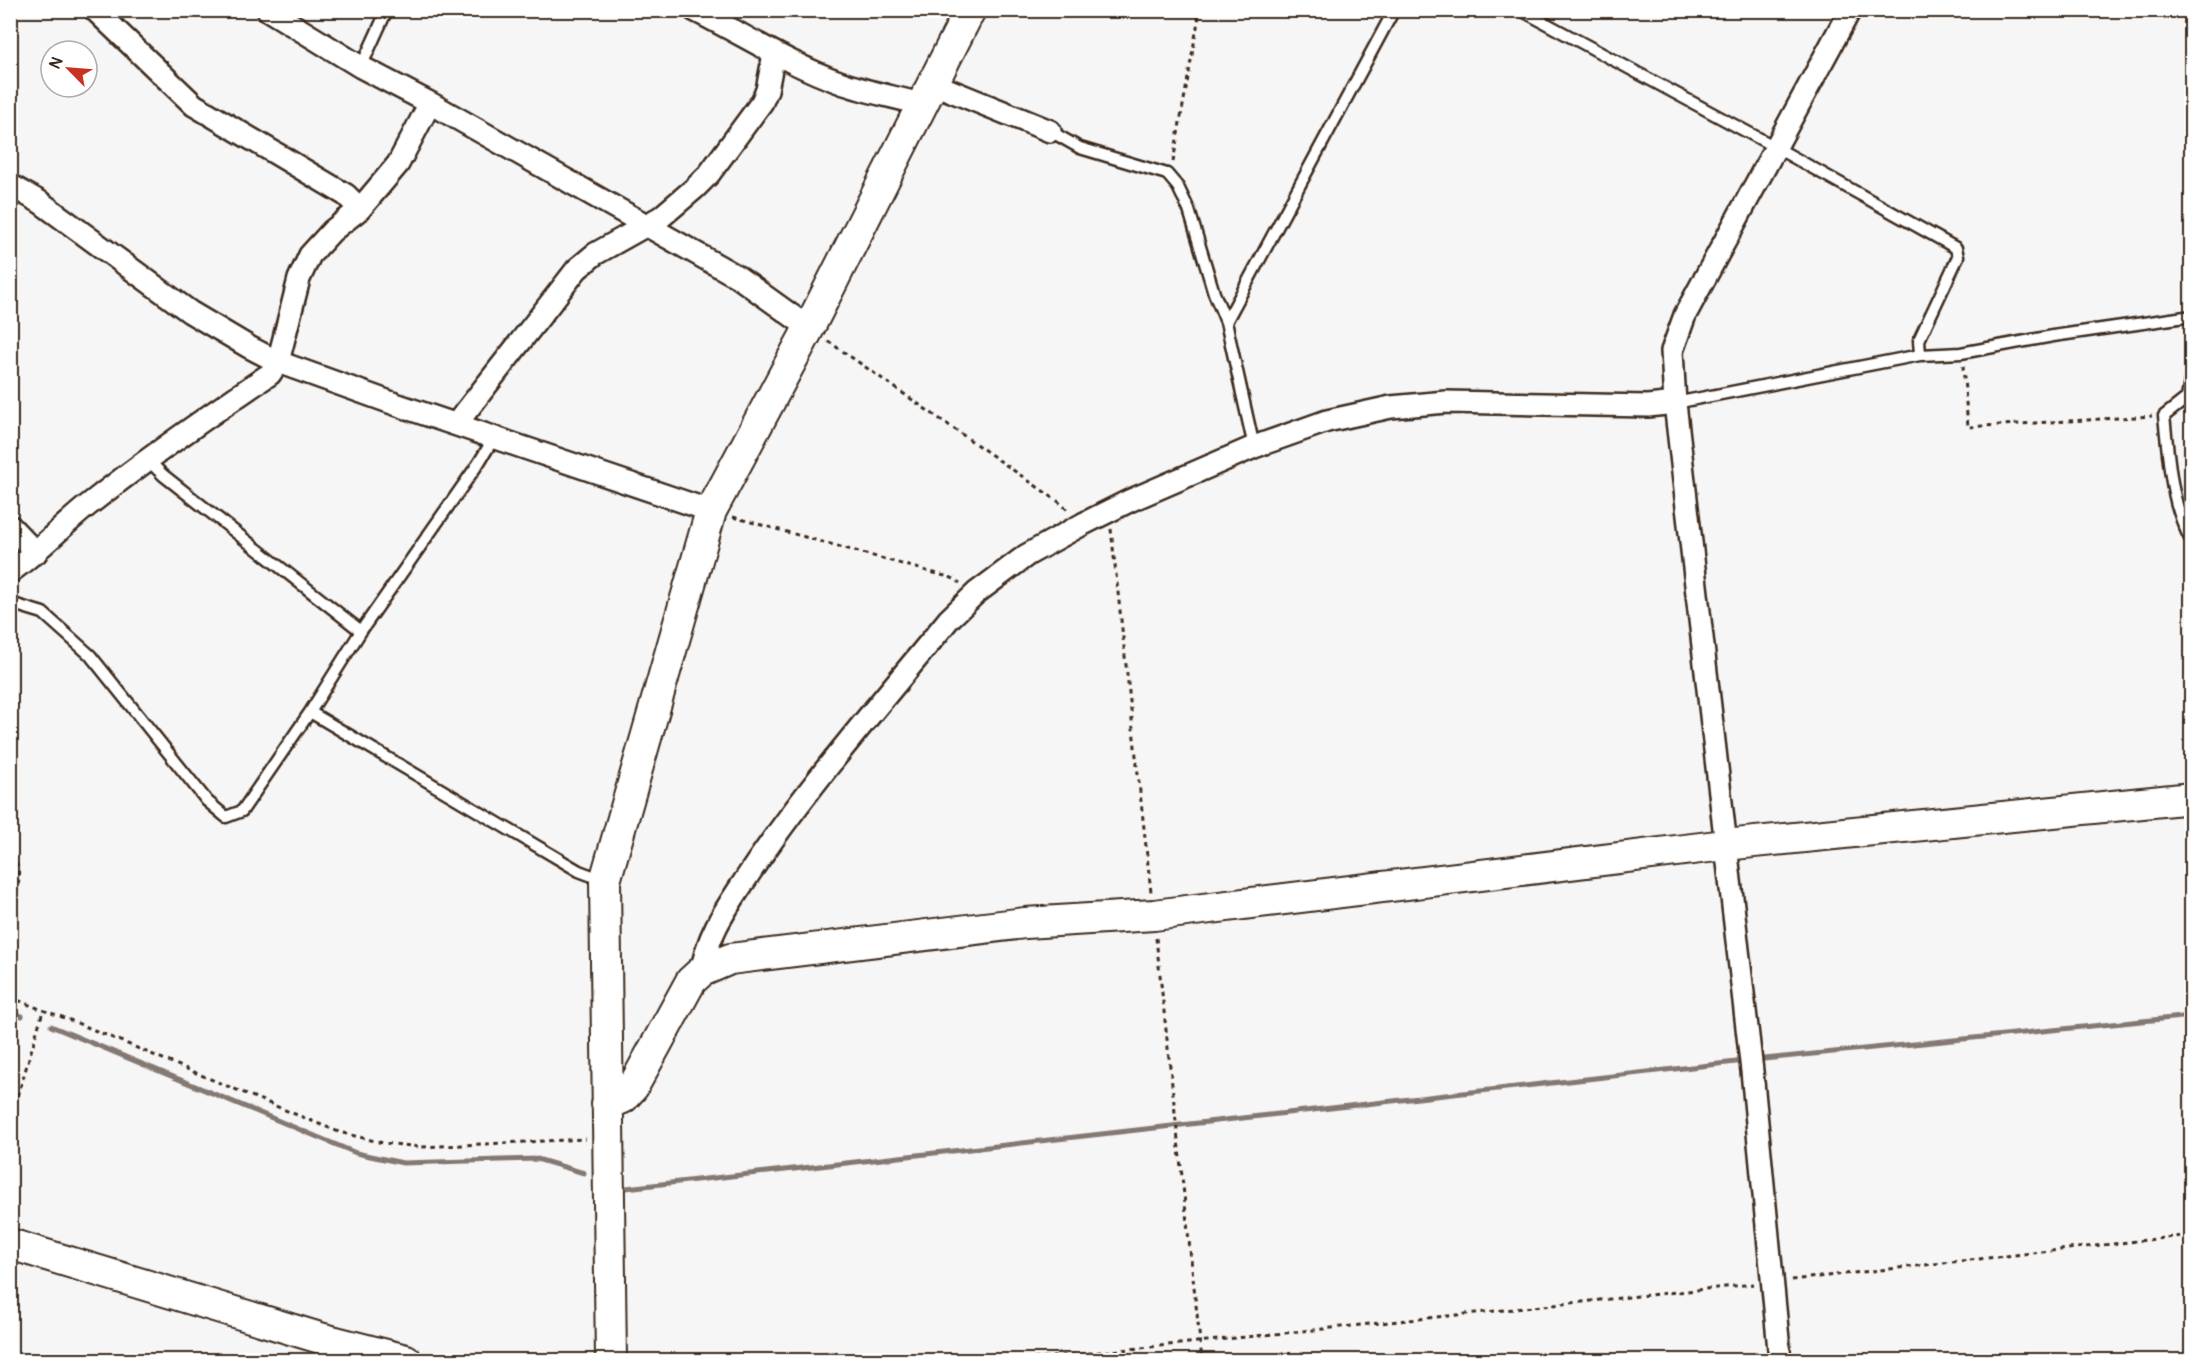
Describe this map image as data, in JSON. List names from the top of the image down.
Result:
{
  "north": "top left"
}
